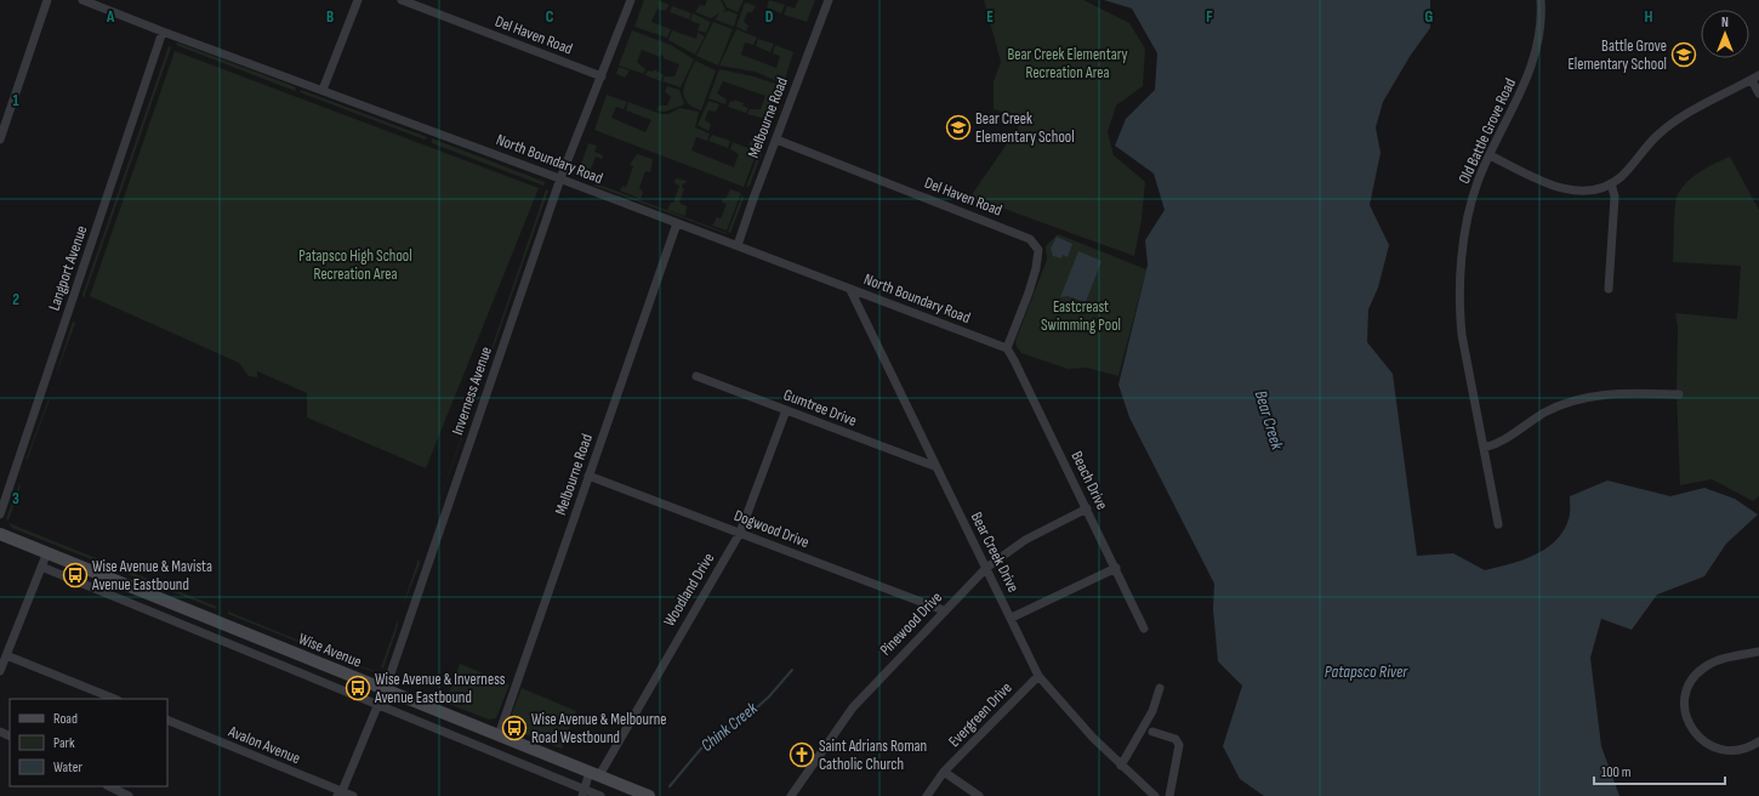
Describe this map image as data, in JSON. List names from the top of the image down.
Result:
{
  "streets": {
    "main road": ["Wise Avenue"],
    "street": [
      "Del Haven Road",
      "Melbourne Road",
      "Old Battle Grove Road",
      "North Boundary Road",
      "Langport Avenue",
      "Inverness Avenue",
      "Gumtree Drive",
      "Beach Drive",
      "Dogwood Drive",
      "Bear Creek Drive",
      "Woodland Drive",
      "Pinewood Drive",
      "Evergreen Drive",
      "Avalon Avenue"
    ]
  },
  "crossings": [
    ["Del Haven Road", "Melbourne Road"],
    ["Del Haven Road", "North Boundary Road"],
    ["Del Haven Road", "Inverness Avenue"],
    ["Del Haven Road", "Beach Drive"],
    ["Melbourne Road", "North Boundary Road"],
    ["Melbourne Road", "Dogwood Drive"],
    ["Melbourne Road", "Wise Avenue"],
    ["North Boundary Road", "Langport Avenue"],
    ["North Boundary Road", "Inverness Avenue"],
    ["North Boundary Road", "Beach Drive"],
    ["North Boundary Road", "Bear Creek Drive"],
    ["Inverness Avenue", "Wise Avenue"],
    ["Inverness Avenue", "Avalon Avenue"],
    ["Gumtree Drive", "Bear Creek Drive"],
    ["Gumtree Drive", "Woodland Drive"],
    ["Beach Drive", "Pinewood Drive"],
    ["Dogwood Drive", "Woodland Drive"],
    ["Dogwood Drive", "Pinewood Drive"],
    ["Bear Creek Drive", "Pinewood Drive"],
    ["Bear Creek Drive", "Evergreen Drive"],
    ["Woodland Drive", "Wise Avenue"]
  ],
  "water": ["Bear Creek", "Patapsco River", "Chink Creek"],
  "parks": ["Bear Creek Elementary Recreation Area", "Patapsco High School Recreation Area", "Eastcreast Swimming Pool"],
  "places": {
    "school or university": ["Battle Grove Elementary School", "Bear Creek Elementary School"],
    "bus stop": ["Wise Avenue & Mavista Avenue Eastbound", "Wise Avenue & Inverness Avenue Eastbound", "Wise Avenue & Melbourne Road Westbound"],
    "church": ["Saint Adrians Roman Catholic Church"]
  },
  "legend": ["Road", "Park", "Water"],
  "scale_bar": "100 m",
  "north": "top",
  "grid": {
    "columns": [
      "A",
      "B",
      "C",
      "D",
      "E",
      "F",
      "G",
      "H"
    ],
    "rows": ["1", "2", "3"]
  }
}
